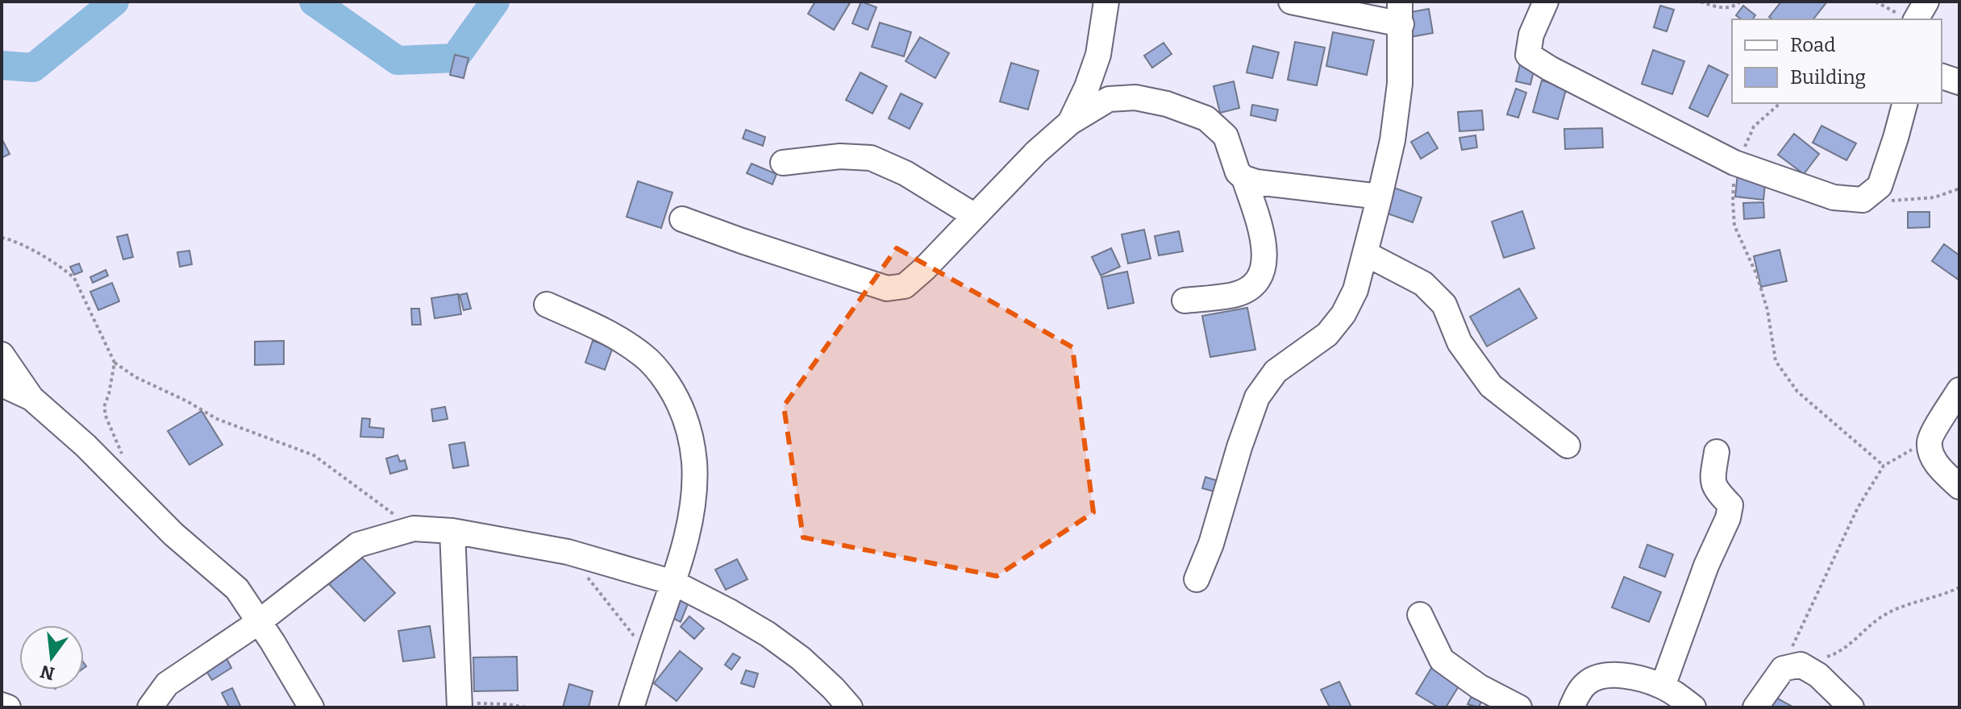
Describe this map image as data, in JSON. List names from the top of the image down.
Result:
{
  "legend": ["Road", "Building"],
  "north": "bottom"
}
